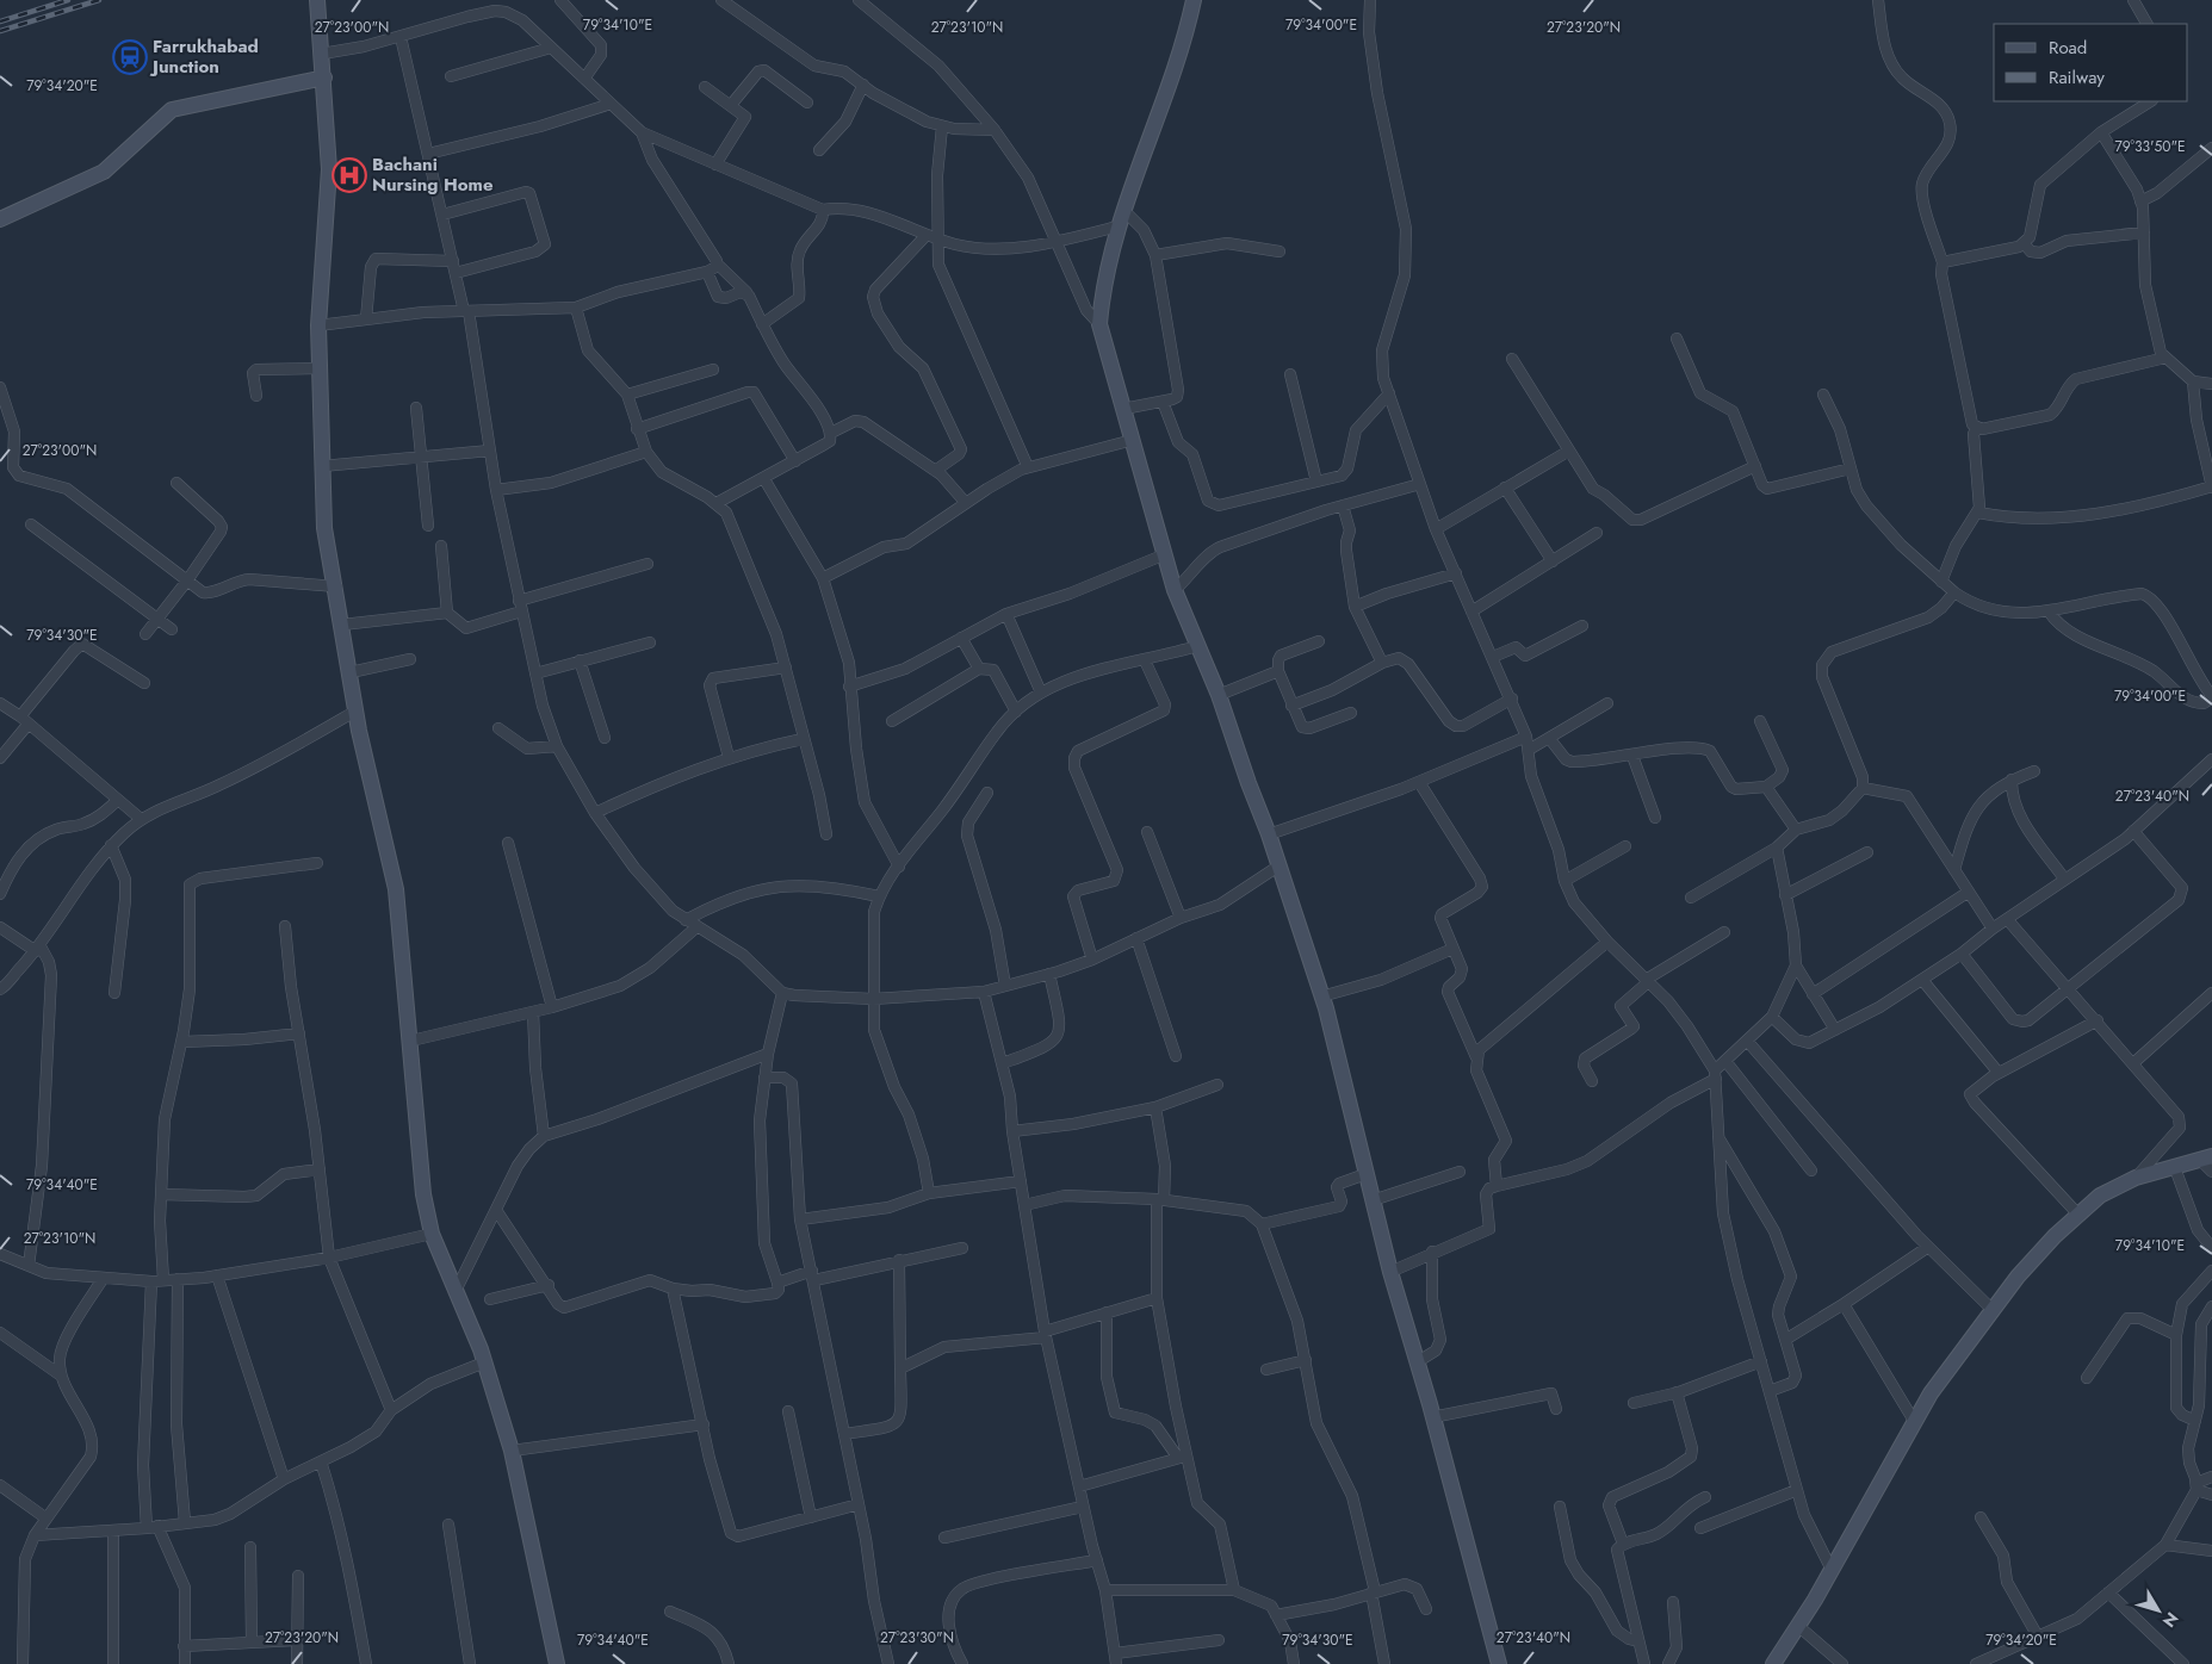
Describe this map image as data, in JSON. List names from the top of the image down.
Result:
{
  "places": {
    "station": ["Farrukhabad Junction"],
    "hospital": ["Bachani Nursing Home"]
  },
  "legend": ["Road", "Railway"],
  "north": "bottom right",
  "coordinates": [
    "79°34'10\"E",
    "79°34'00\"E",
    "27°23'10\"N",
    "27°23'20\"N",
    "27°23'00\"N",
    "79°34'20\"E",
    "79°33'50\"E",
    "79°34'30\"E",
    "27°23'40\"N",
    "79°34'40\"E",
    "27°23'30\"N"
  ]
}
